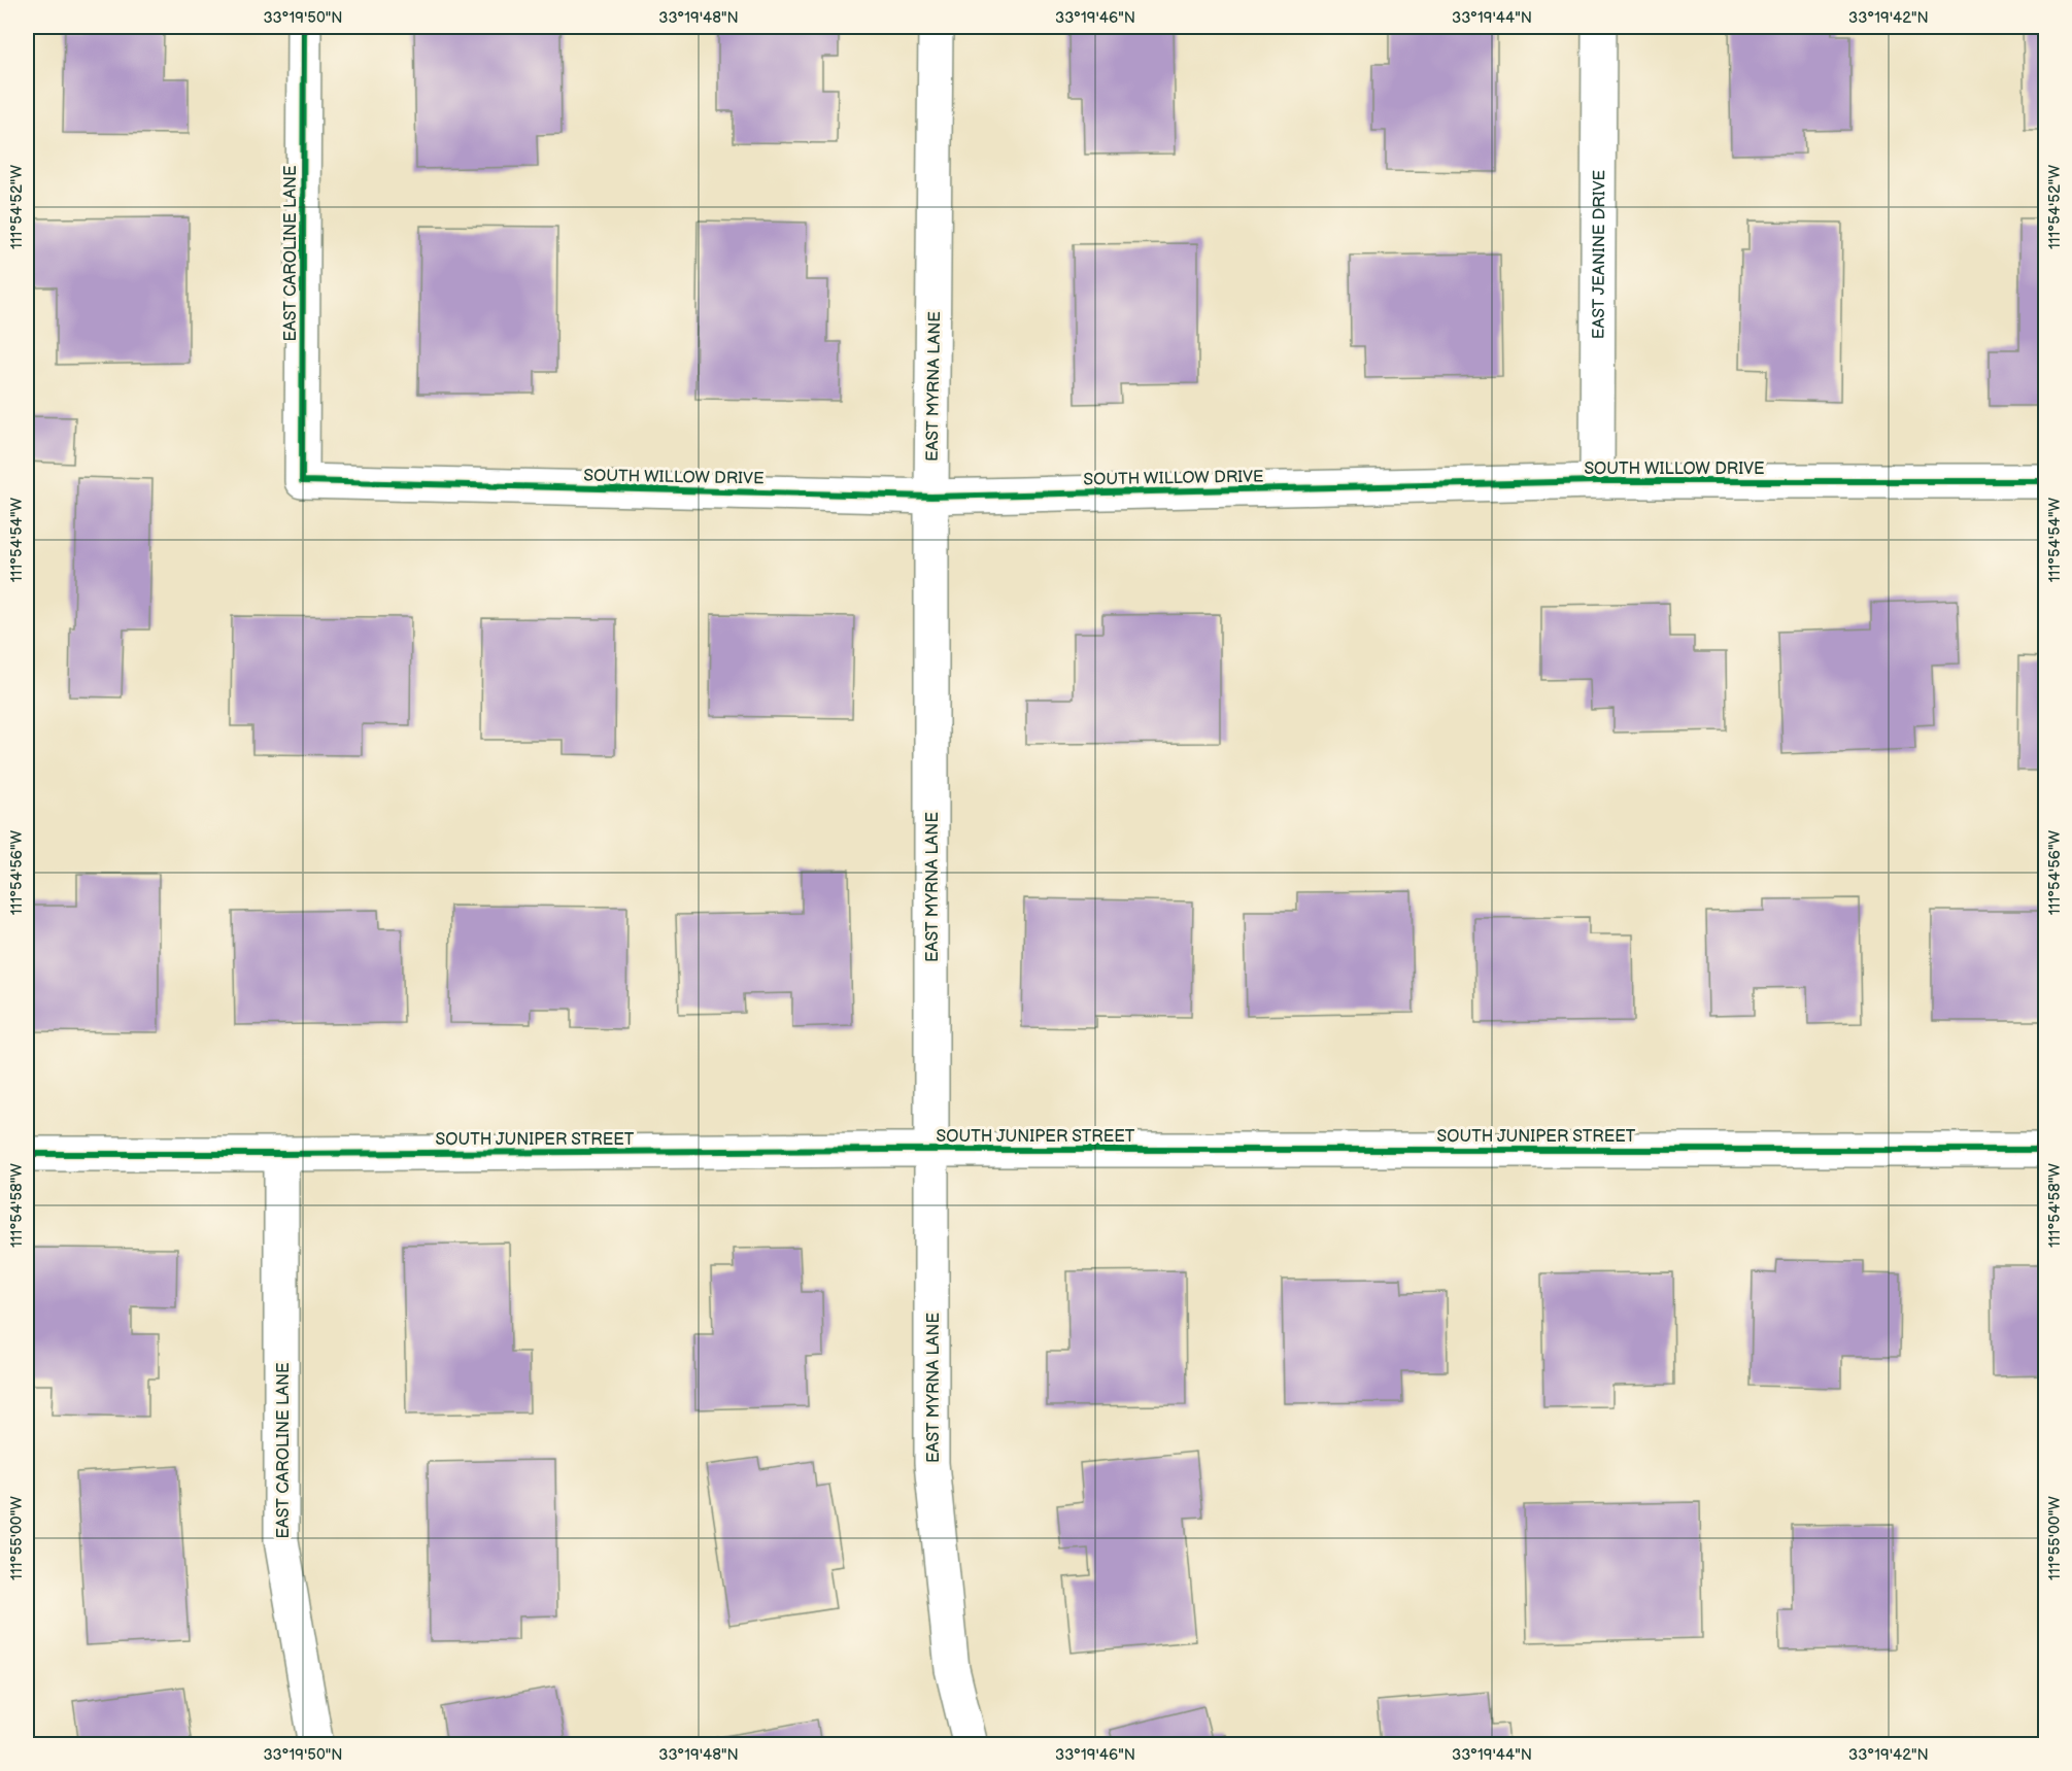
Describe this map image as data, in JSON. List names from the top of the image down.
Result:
{
  "streets": {
    "street": [
      "EAST CAROLINE LANE",
      "EAST JEANINE DRIVE",
      "EAST MYRNA LANE",
      "SOUTH WILLOW DRIVE",
      "SOUTH JUNIPER STREET"
    ]
  },
  "crossings": [
    ["EAST CAROLINE LANE", "SOUTH WILLOW DRIVE"],
    ["EAST CAROLINE LANE", "SOUTH JUNIPER STREET"],
    ["EAST JEANINE DRIVE", "SOUTH WILLOW DRIVE"],
    ["EAST MYRNA LANE", "SOUTH WILLOW DRIVE"],
    ["EAST MYRNA LANE", "SOUTH JUNIPER STREET"]
  ],
  "coordinates": [
    "33°19'50\"N",
    "33°19'48\"N",
    "33°19'46\"N",
    "33°19'44\"N",
    "33°19'42\"N",
    "111°54'52\"W",
    "111°54'54\"W",
    "111°54'56\"W",
    "111°54'58\"W",
    "111°55'00\"W"
  ]
}
